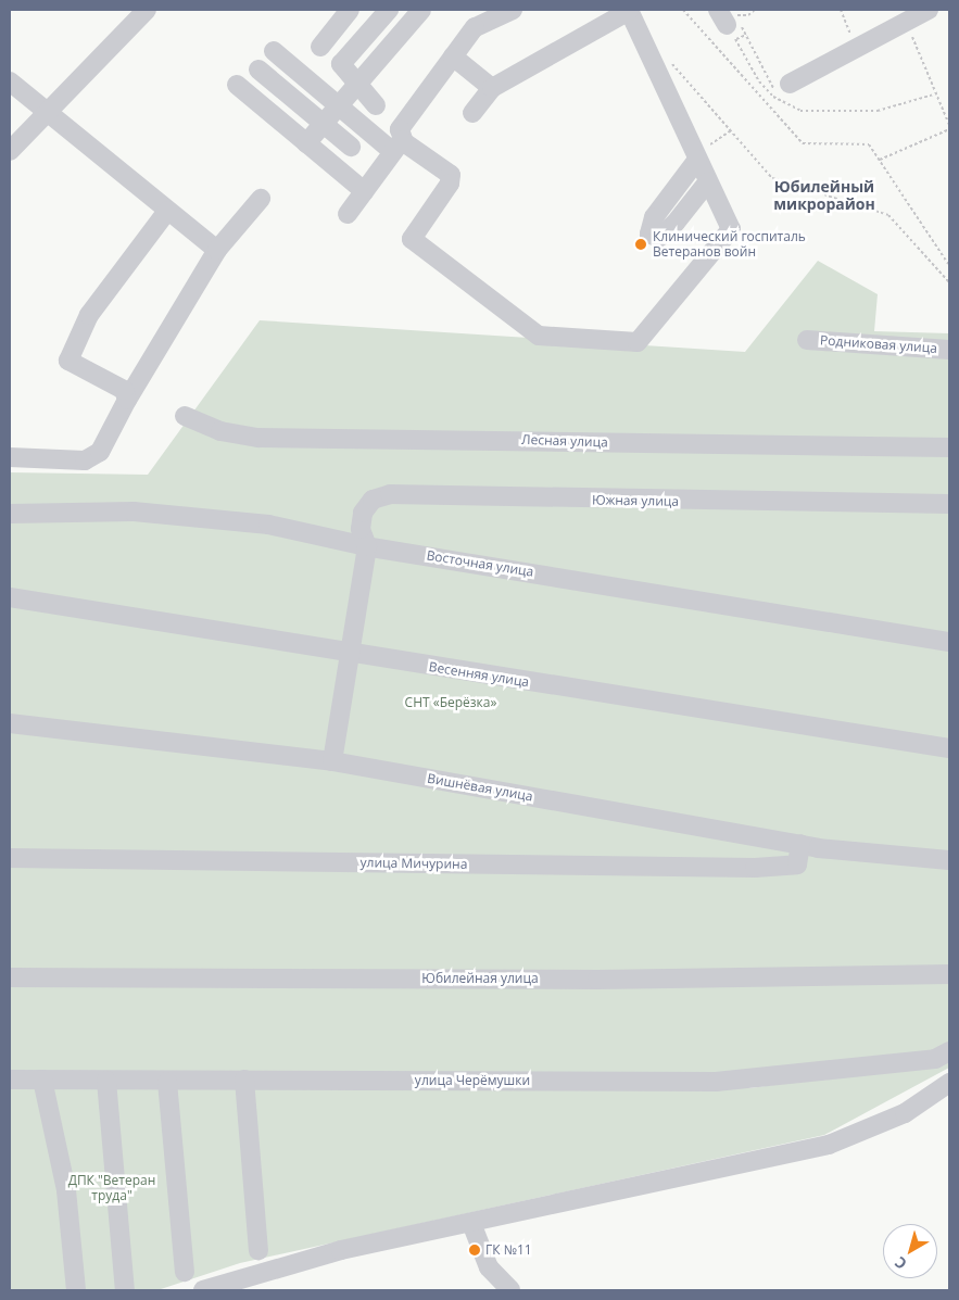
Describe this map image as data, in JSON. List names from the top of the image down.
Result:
{
  "streets": {
    "street": [
      "Родниковая улица",
      "Лесная улица",
      "Южная улица",
      "Восточная улица",
      "Весенняя улица",
      "Вишнёвая улица",
      "улица Мичурина",
      "Юбилейная улица",
      "улица Черёмушки"
    ]
  },
  "crossings": [
    ["Южная улица", "Восточная улица"],
    ["Южная улица", "Весенняя улица"],
    ["Южная улица", "Вишнёвая улица"],
    ["Вишнёвая улица", "улица Мичурина"]
  ],
  "districts": ["Юбилейный микрорайон"],
  "parks": ["СНТ «Берёзка»", "ДПК \"Ветеран труда\""],
  "places": ["Клинический госпиталь Ветеранов войн", "ГК №11"],
  "north": "bottom left"
}
